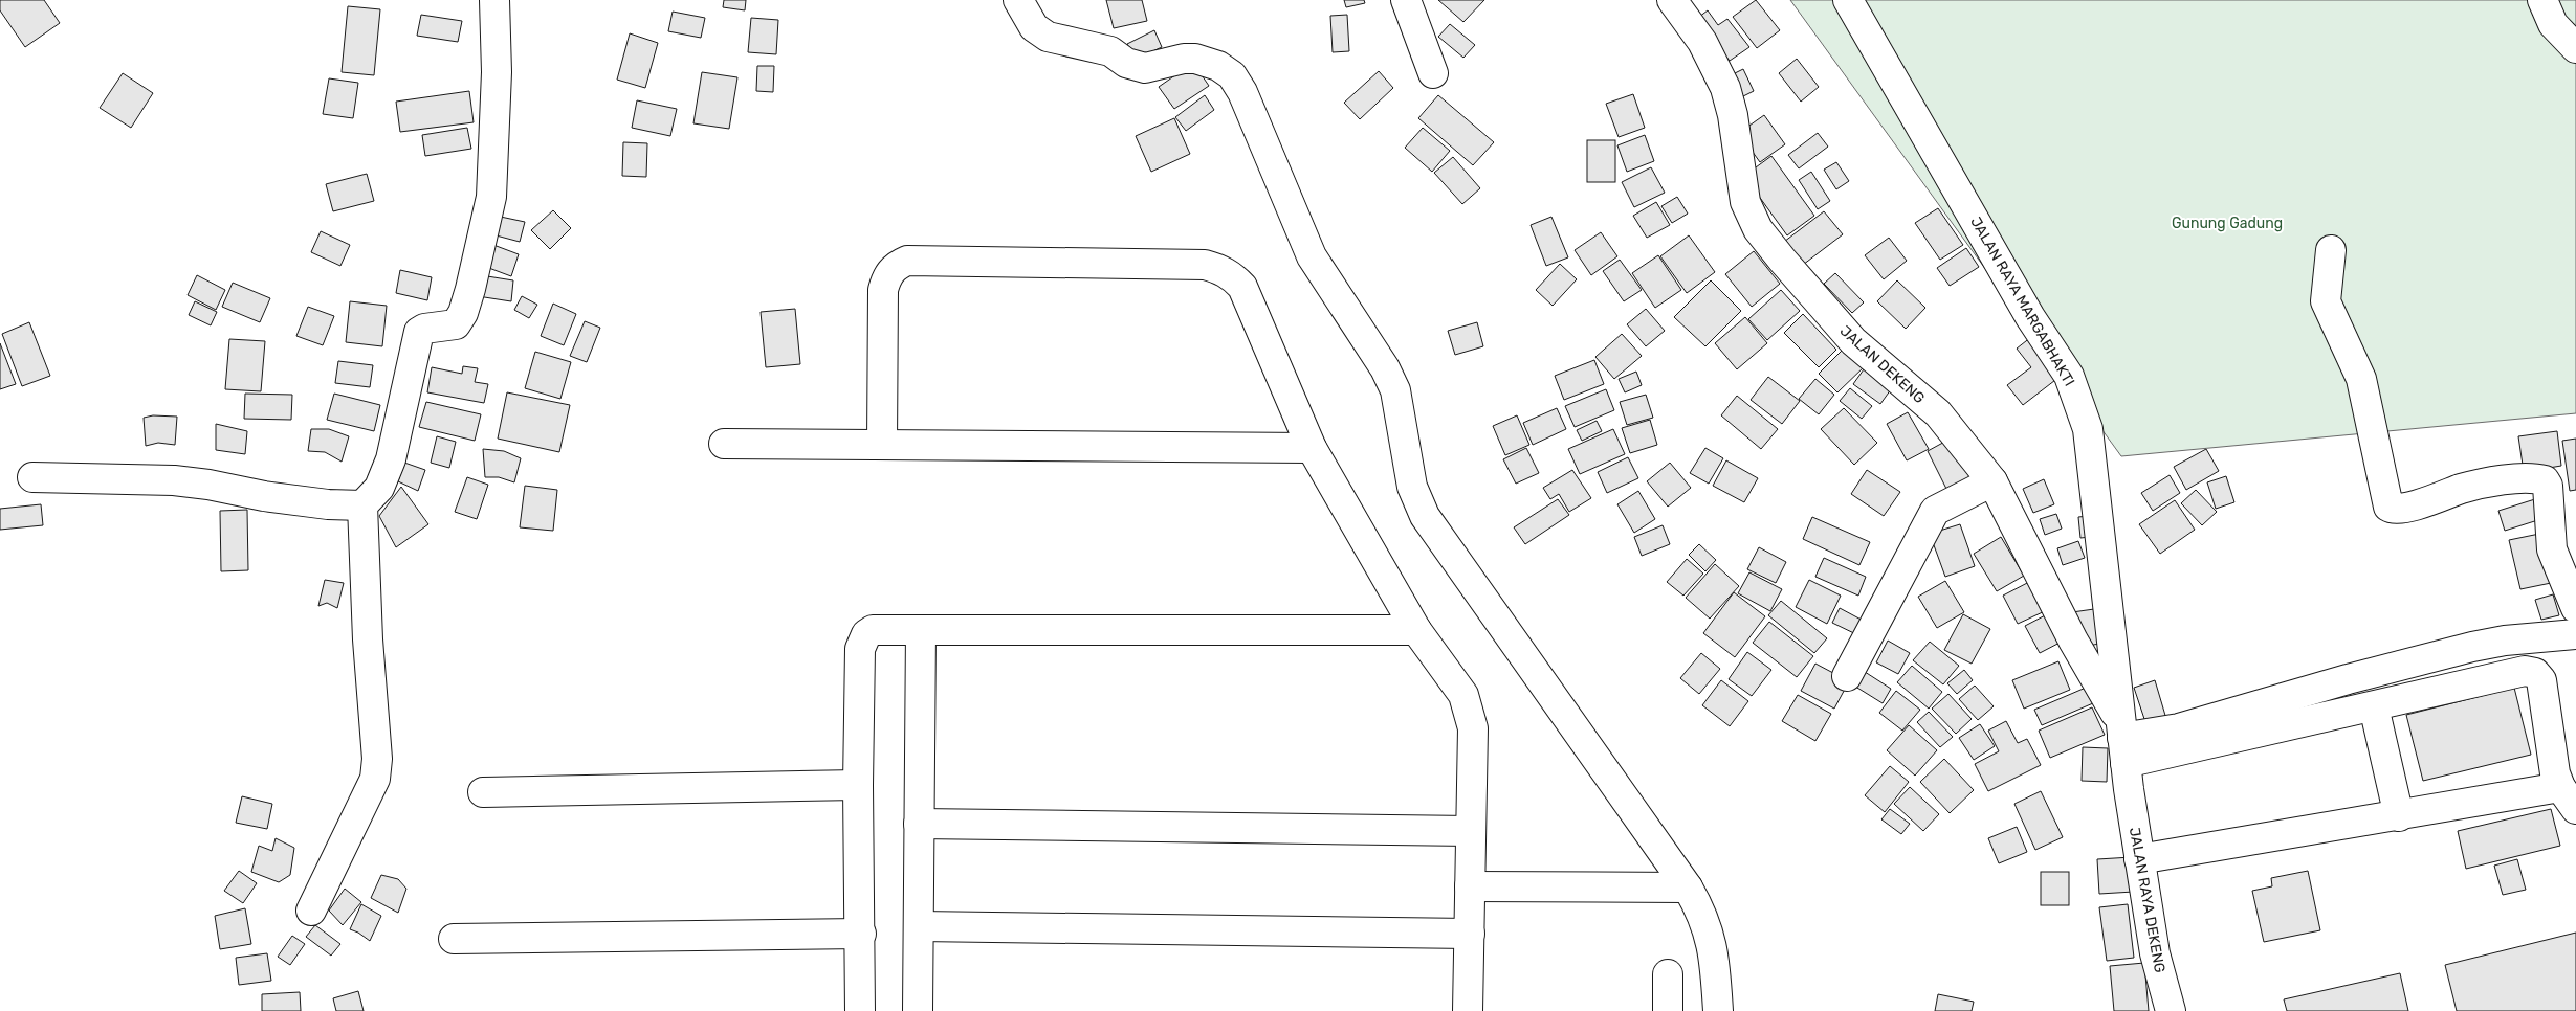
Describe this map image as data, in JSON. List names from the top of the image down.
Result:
{
  "streets": {
    "street": ["JALAN RAYA MARGABHAKTI", "JALAN DEKENG", "JALAN RAYA DEKENG"]
  },
  "crossings": [
    ["JALAN RAYA MARGABHAKTI", "JALAN DEKENG"],
    ["JALAN RAYA MARGABHAKTI", "JALAN RAYA DEKENG"],
    ["JALAN DEKENG", "JALAN RAYA DEKENG"]
  ],
  "parks": ["Gunung Gadung"]
}
